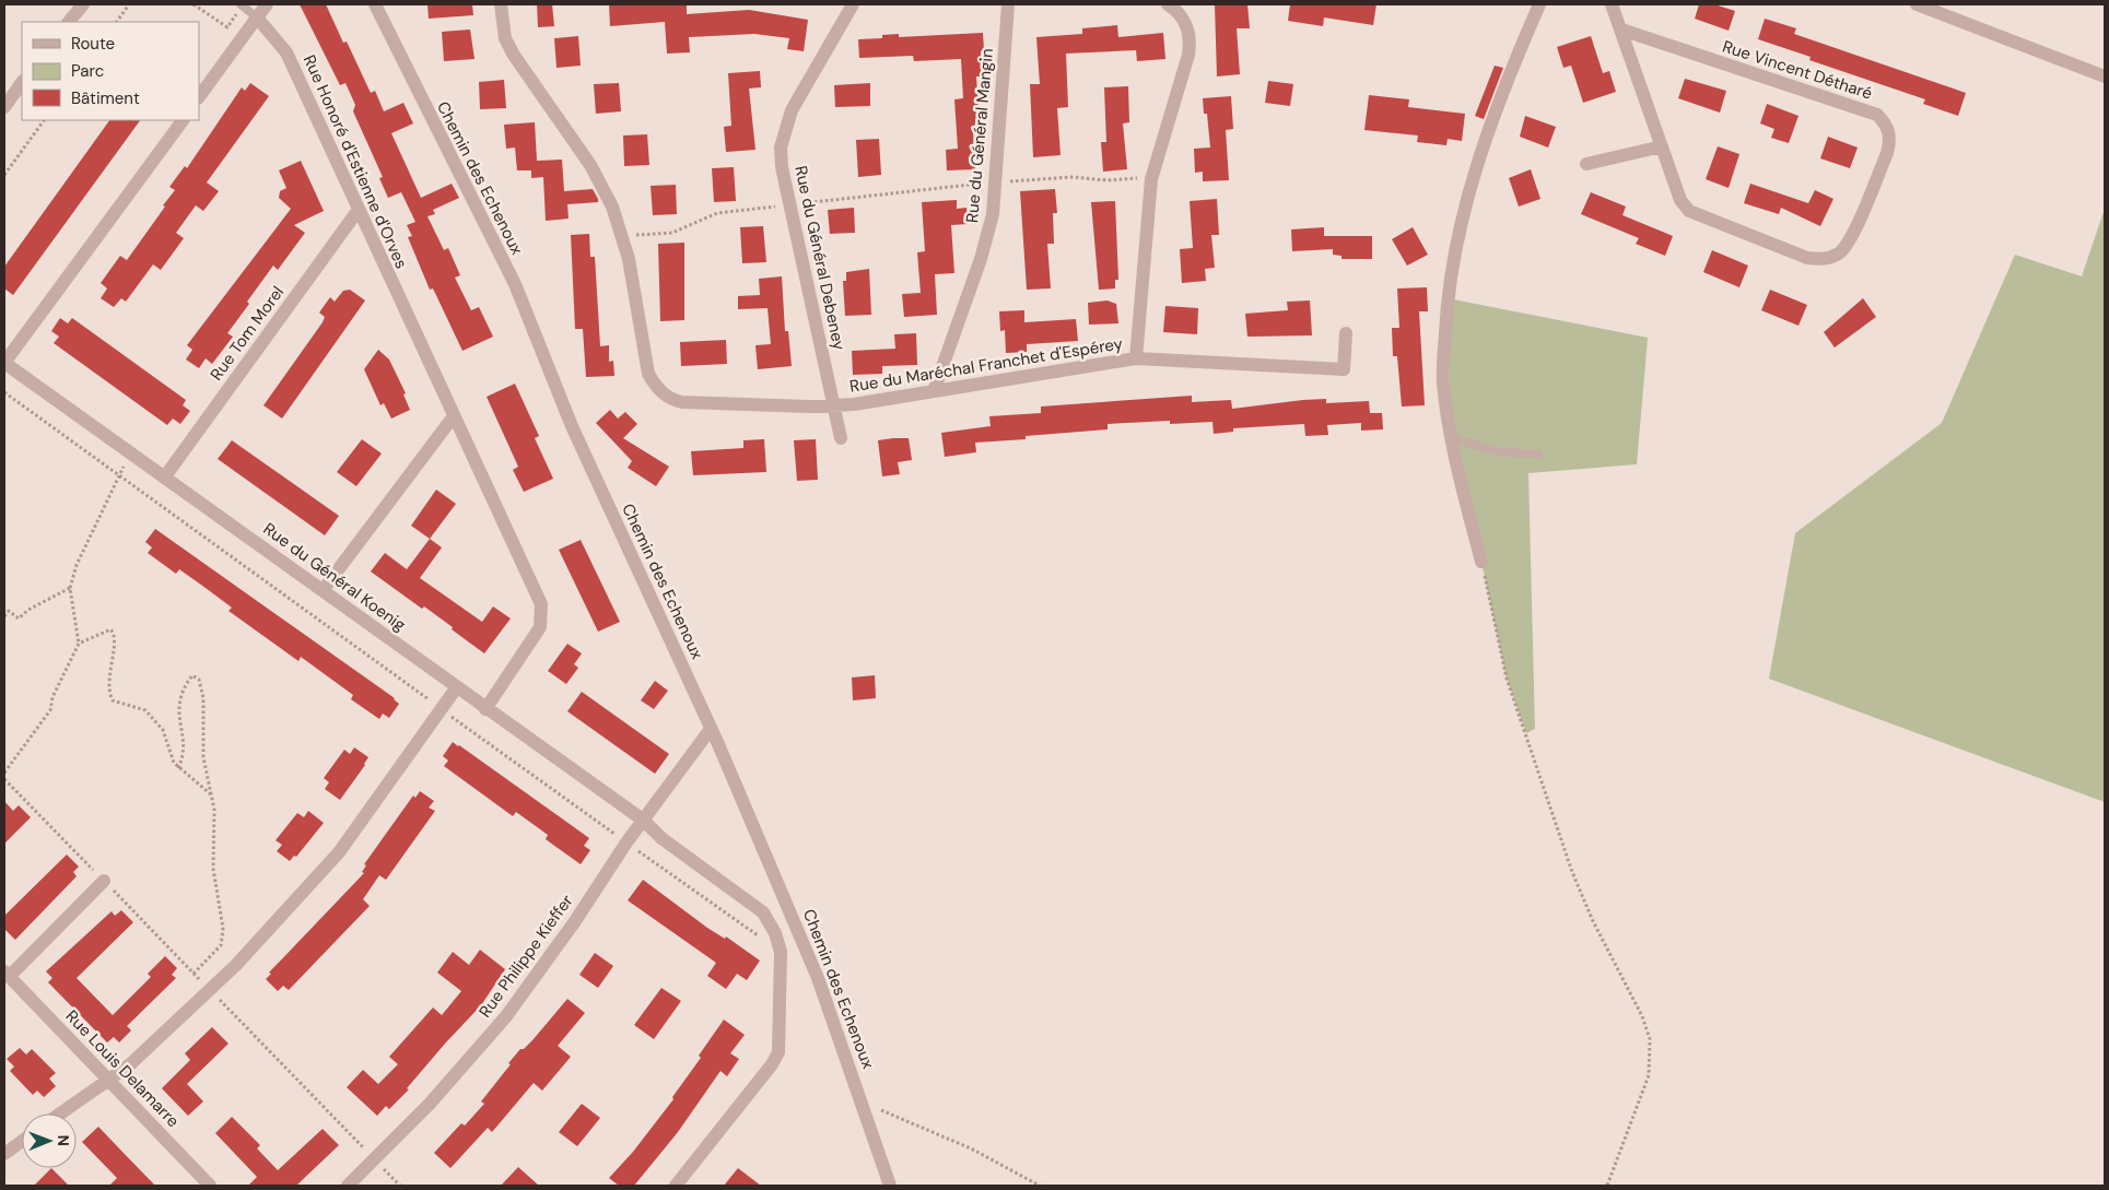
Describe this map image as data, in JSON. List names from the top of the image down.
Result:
{
  "streets": {
    "street": [
      "Rue Vincent Détharé",
      "Rue du Général Mangin",
      "Rue Honoré d'Estienne d'Orves",
      "Chemin des Echenoux",
      "Rue du Général Debeney",
      "Rue Tom Morel",
      "Rue du Maréchal Franchet d'Espérey",
      "Rue du Général Koenig",
      "Rue Philippe Kieffer",
      "Rue Louis Delamarre"
    ]
  },
  "crossings": [
    ["Rue du Général Mangin", "Rue du Maréchal Franchet d'Espérey"],
    ["Rue Honoré d'Estienne d'Orves", "Rue Tom Morel"],
    ["Rue Honoré d'Estienne d'Orves", "Rue du Général Koenig"],
    ["Chemin des Echenoux", "Rue Philippe Kieffer"],
    ["Rue du Général Debeney", "Rue du Maréchal Franchet d'Espérey"],
    ["Rue Tom Morel", "Rue du Général Koenig"],
    ["Rue du Général Koenig", "Rue Philippe Kieffer"]
  ],
  "legend": ["Route", "Parc", "Bâtiment"],
  "north": "right"
}
